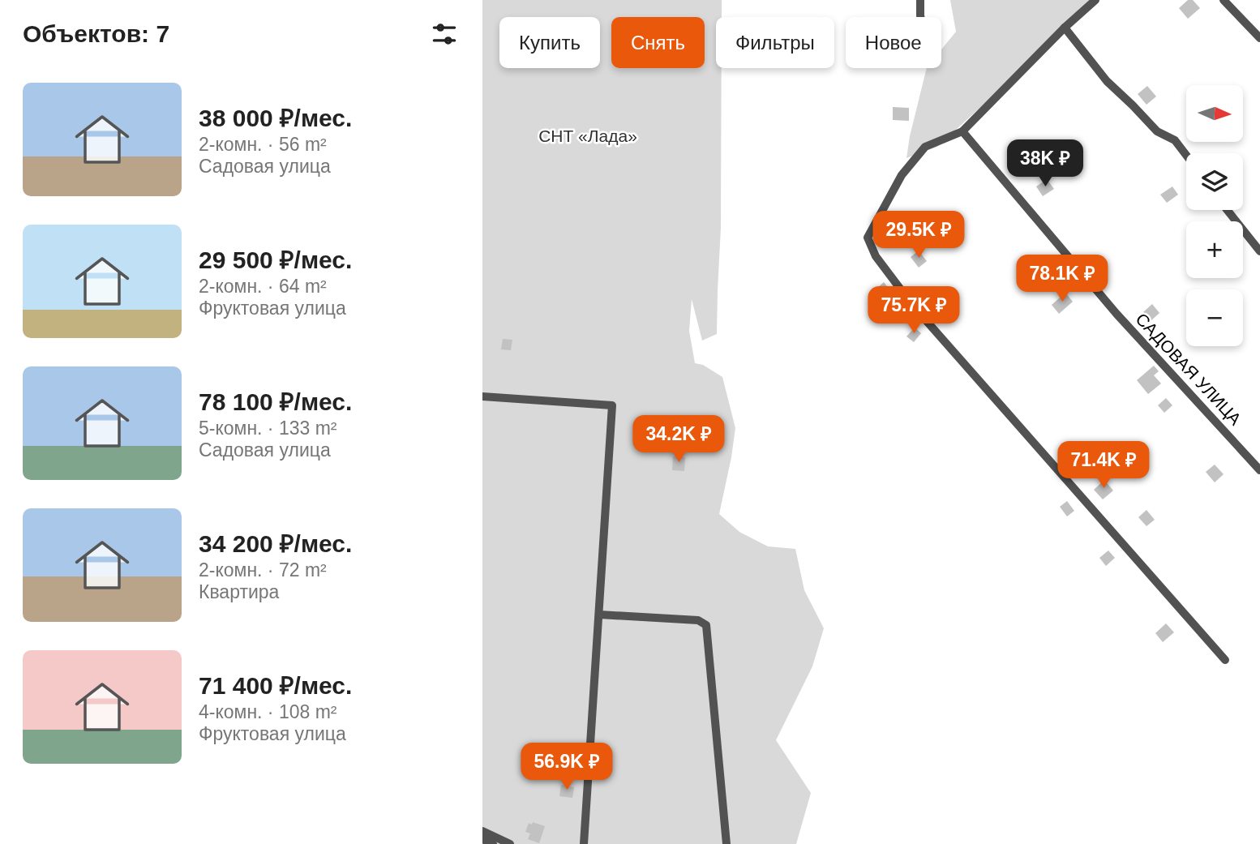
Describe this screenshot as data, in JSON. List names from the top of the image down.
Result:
{
  "streets": {
    "street": ["САДОВАЯ УЛИЦА"]
  },
  "parks": ["СНТ «Лада»"],
  "north": "right",
  "page": {
    "heading": "Объектов: 7",
    "chip": [
      "Купить",
      "Снять",
      "Фильтры",
      "Новое"
    ],
    "list": [
      {
        "name": "38 000 ₽/мес.",
        "note": "2-комн. · 56 m² · Садовая улица"
      },
      {
        "name": "29 500 ₽/мес.",
        "note": "2-комн. · 64 m² · Фруктовая улица"
      },
      {
        "name": "78 100 ₽/мес.",
        "note": "5-комн. · 133 m² · Садовая улица"
      },
      {
        "name": "34 200 ₽/мес.",
        "note": "2-комн. · 72 m² · Квартира"
      },
      {
        "name": "71 400 ₽/мес.",
        "note": "4-комн. · 108 m² · Фруктовая улица"
      }
    ],
    "map_buttons": ["+", "−"],
    "price": [
      "38K ₽",
      "29.5K ₽",
      "78.1K ₽",
      "75.7K ₽",
      "34.2K ₽",
      "71.4K ₽",
      "56.9K ₽"
    ]
  }
}
